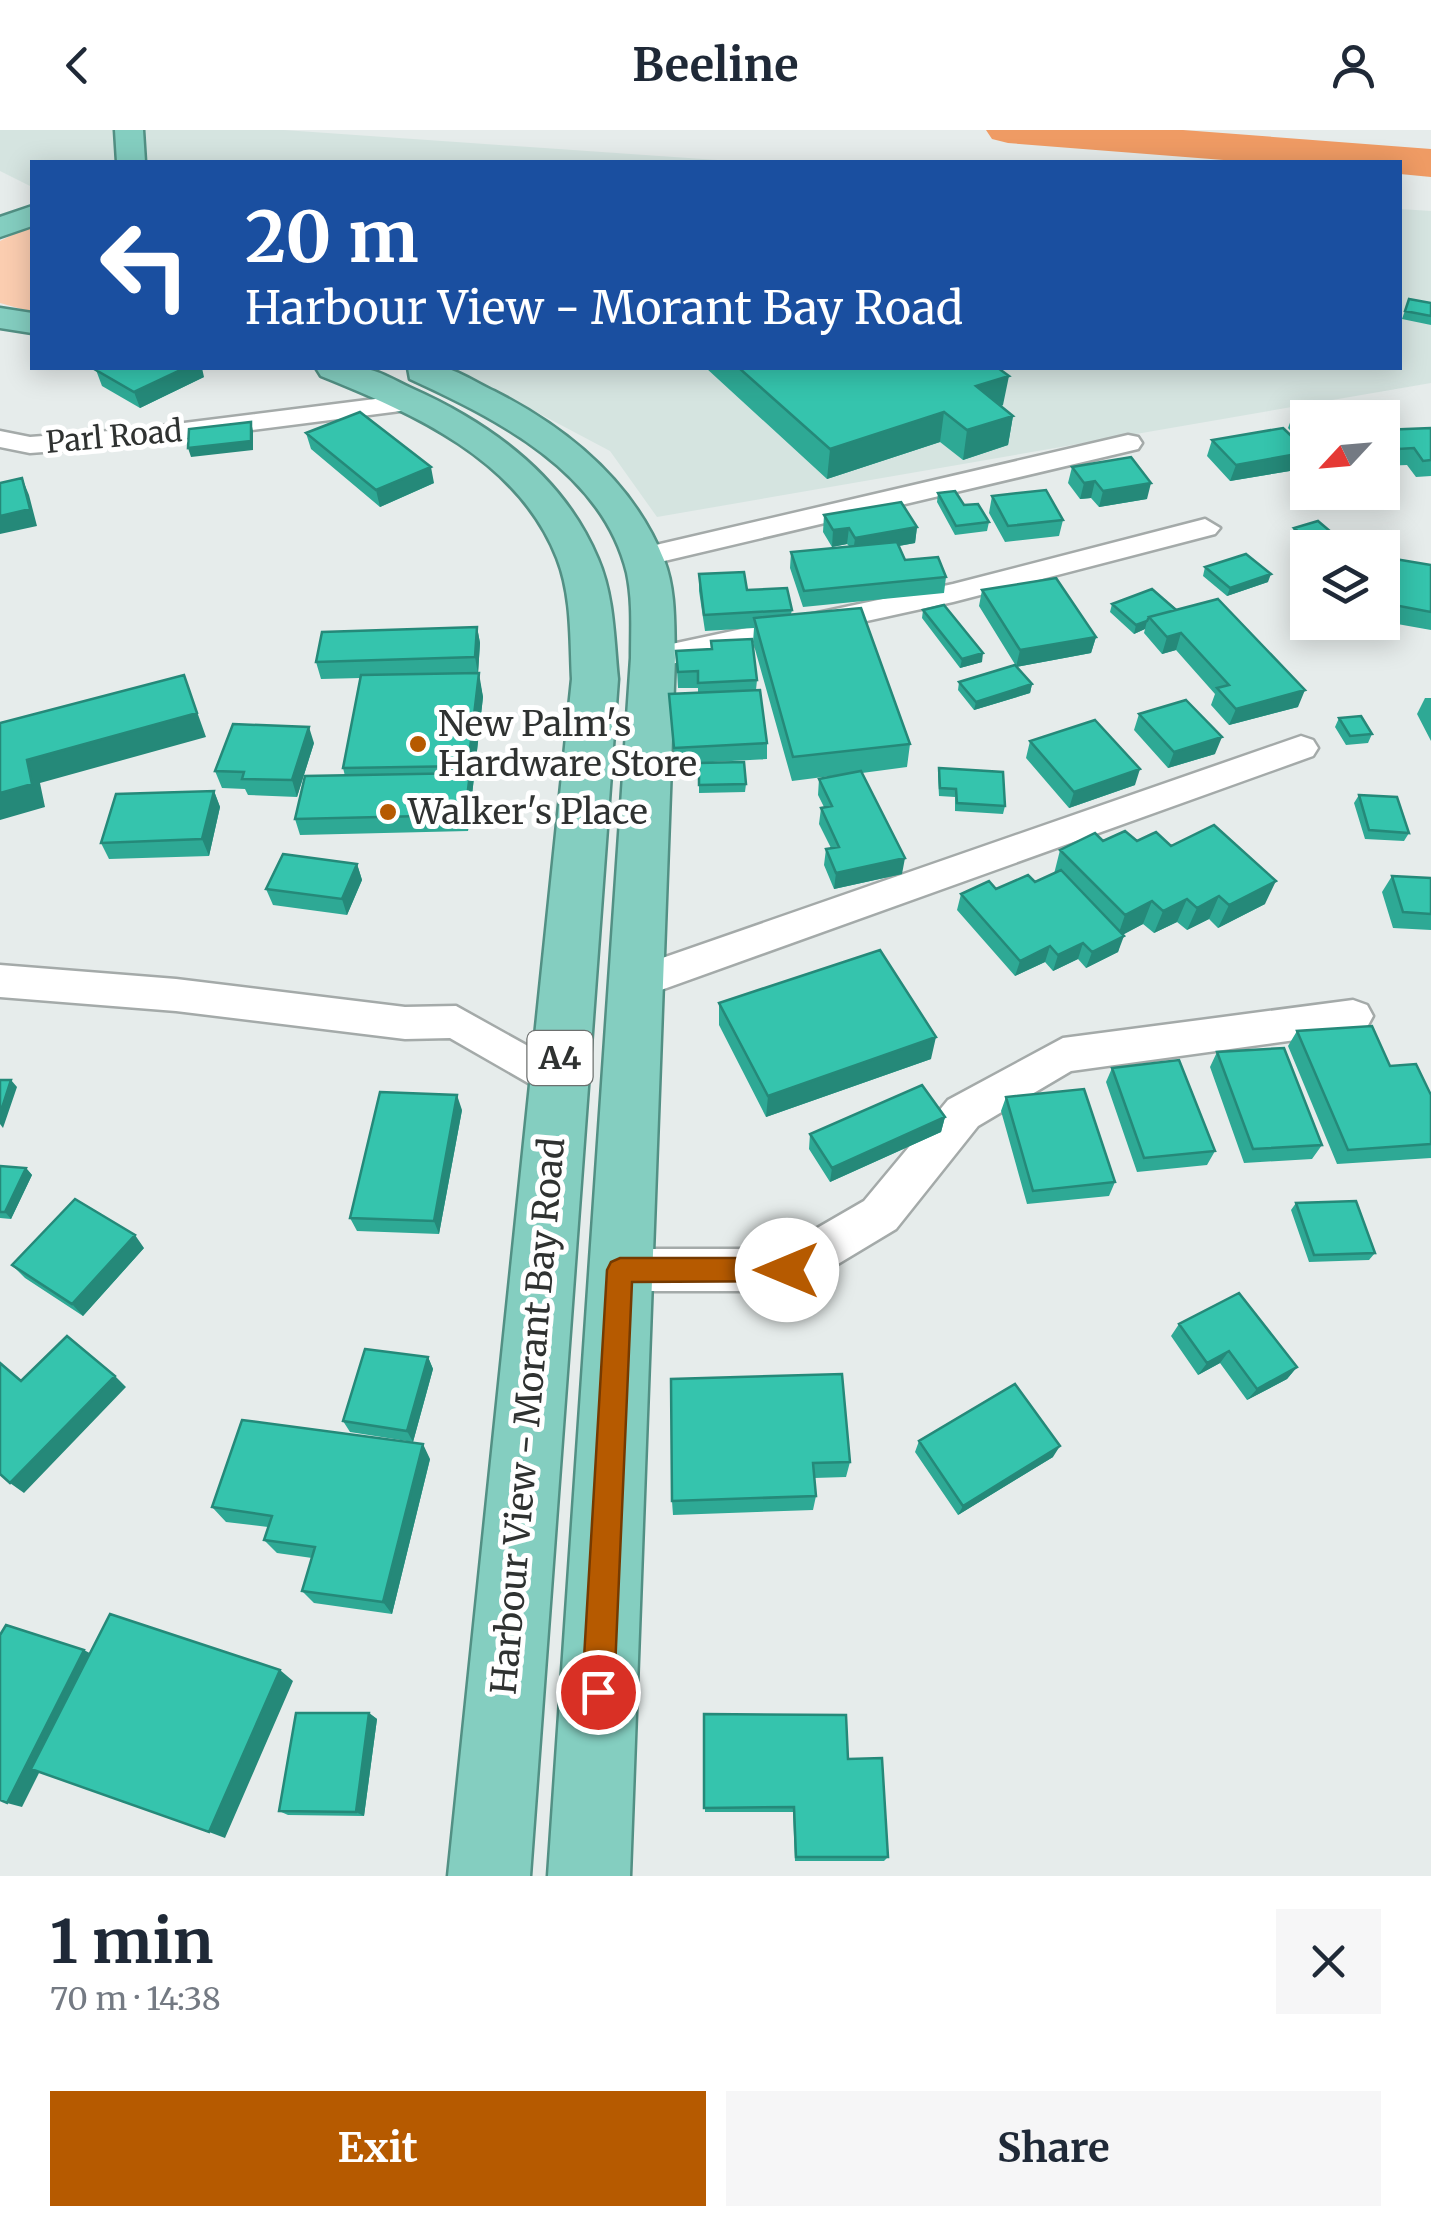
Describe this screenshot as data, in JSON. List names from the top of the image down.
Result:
{
  "streets": {
    "highway": ["A4", "Harbour View - Morant Bay Road"],
    "street": ["Parl Road"]
  },
  "crossings": [
    ["Parl Road", "Harbour View - Morant Bay Road"]
  ],
  "places": ["New Palm's Hardware Store", "Walker's Place"],
  "north": "bottom left",
  "page": {
    "header": "Beeline",
    "turn": ["20 m", "Harbour View - Morant Bay Road"],
    "heading": ["1 min", "70 m · 14:38"],
    "buttons": ["Exit", "Share"]
  }
}
